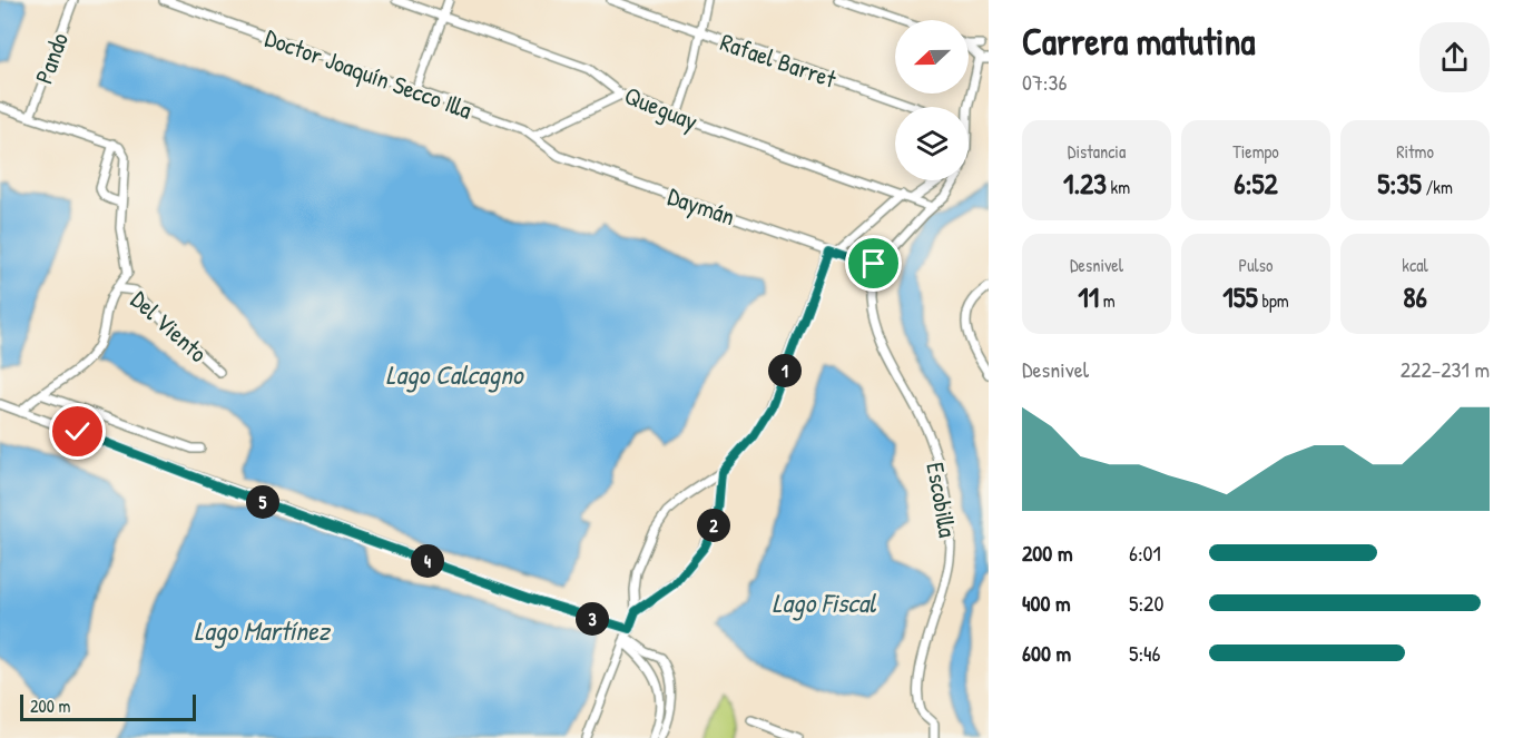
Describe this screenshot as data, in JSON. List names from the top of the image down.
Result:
{
  "streets": {
    "street": [
      "Pando",
      "Rafael Barret",
      "Doctor Joaquín Secco Illa",
      "Queguay",
      "Daymán",
      "Del Viento",
      "Escobilla"
    ]
  },
  "crossings": [
    ["Doctor Joaquín Secco Illa", "Daymán"],
    ["Daymán", "Escobilla"]
  ],
  "water": ["Lago Calcagno", "Lago Fiscal", "Lago Martínez"],
  "scale_bar": "200 m",
  "north": "left",
  "page": {
    "heading": ["Carrera matutina", "07:36"],
    "stats": [
      ["Distancia", "1.23 km"],
      ["Tiempo", "6:52"],
      ["Ritmo", "5:35 /km"],
      ["Desnivel", "11 m"],
      ["Pulso", "155 bpm"],
      ["kcal", "86"]
    ],
    "chart": ["Desnivel", "222–231 m"],
    "pins": [
      "1",
      "5",
      "2",
      "4",
      "3"
    ],
    "list": [
      {
        "name": "200 m",
        "note": "6:01"
      },
      {
        "name": "400 m",
        "note": "5:20"
      },
      {
        "name": "600 m",
        "note": "5:46"
      }
    ],
    "scale": "200 m"
  }
}
